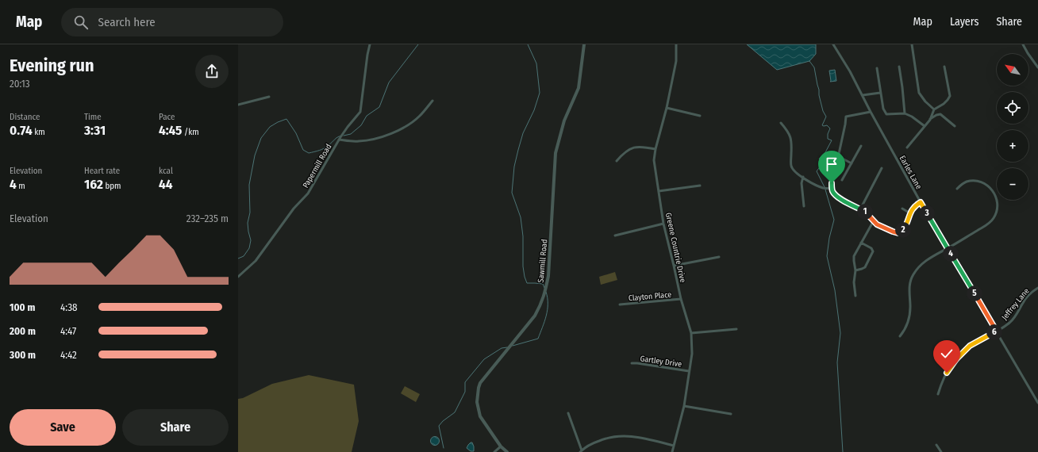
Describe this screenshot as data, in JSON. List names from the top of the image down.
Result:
{
  "streets": {
    "street": [
      "Papermill Road",
      "Earles Lane",
      "Greene Countrie Drive",
      "Sawmill Road",
      "Clayton Place",
      "Jeffrey Lane",
      "Gartley Drive"
    ]
  },
  "crossings": [
    ["Earles Lane", "Jeffrey Lane"],
    ["Greene Countrie Drive", "Clayton Place"],
    ["Greene Countrie Drive", "Gartley Drive"]
  ],
  "north": "top left",
  "page": {
    "header": "Map",
    "search": "Search here",
    "nav": ["Map", "Layers", "Share"],
    "heading": ["Evening run", "20:13"],
    "map_buttons": ["+", "−"],
    "stats": [
      ["Distance", "0.74 km"],
      ["Time", "3:31"],
      ["Pace", "4:45 /km"],
      ["Elevation", "4 m"],
      ["Heart rate", "162 bpm"],
      ["kcal", "44"]
    ],
    "pins": [
      "1",
      "3",
      "2",
      "4",
      "5",
      "6"
    ],
    "chart": ["Elevation", "232–235 m"],
    "list": [
      {
        "name": "100 m",
        "note": "4:38"
      },
      {
        "name": "200 m",
        "note": "4:47"
      },
      {
        "name": "300 m",
        "note": "4:42"
      }
    ],
    "buttons": ["Save", "Share"]
  }
}
